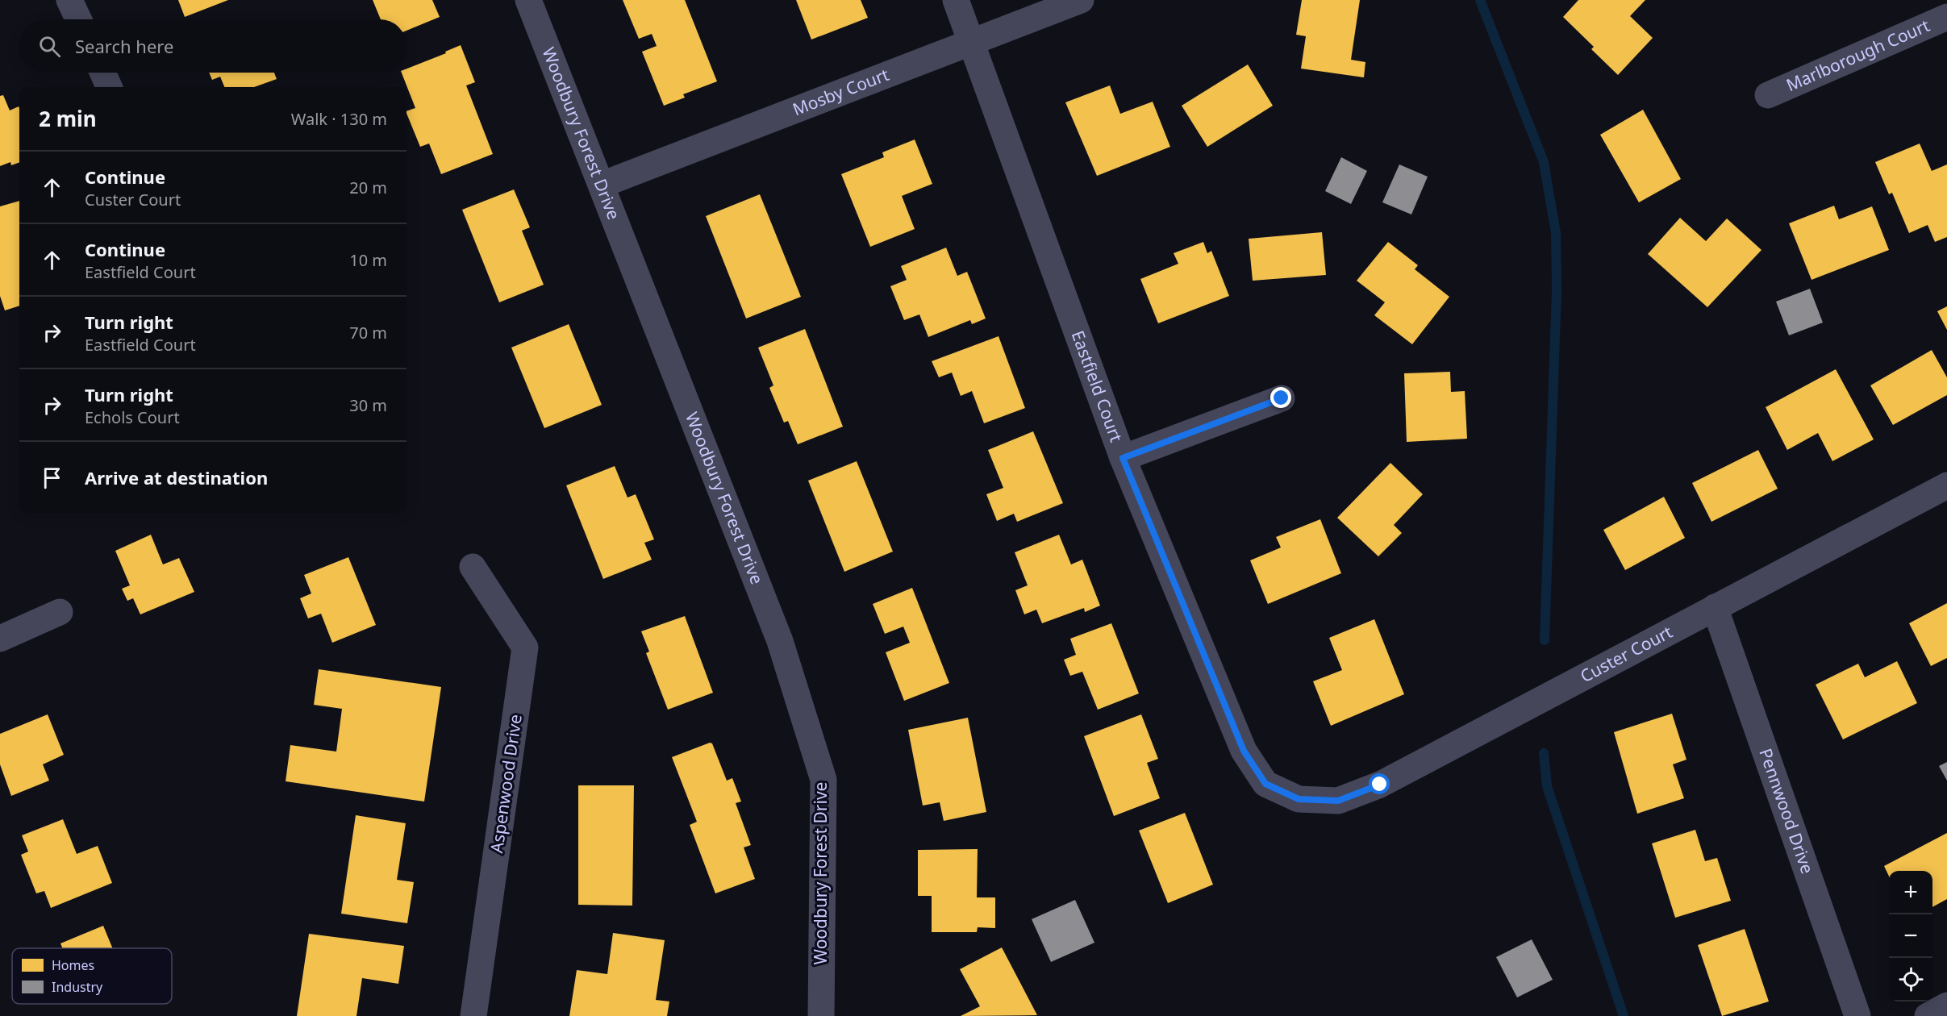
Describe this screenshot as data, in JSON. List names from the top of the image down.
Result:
{
  "streets": {
    "street": [
      "Marlborough Court",
      "Mosby Court",
      "Woodbury Forest Drive",
      "Eastfield Court",
      "Custer Court",
      "Aspenwood Drive",
      "Pennwood Drive"
    ]
  },
  "crossings": [
    ["Mosby Court", "Woodbury Forest Drive"],
    ["Mosby Court", "Eastfield Court"],
    ["Eastfield Court", "Custer Court"],
    ["Custer Court", "Pennwood Drive"]
  ],
  "legend": ["Homes", "Industry"],
  "page": {
    "search": "Search here",
    "heading": ["2 min", "Walk · 130 m"],
    "list": [
      ["Continue", "Custer Court", "20 m"],
      ["Continue", "Eastfield Court", "10 m"],
      ["Turn right", "Eastfield Court", "70 m"],
      ["Turn right", "Echols Court", "30 m"],
      "Arrive at destination"
    ],
    "map_buttons": ["+", "−"]
  }
}
